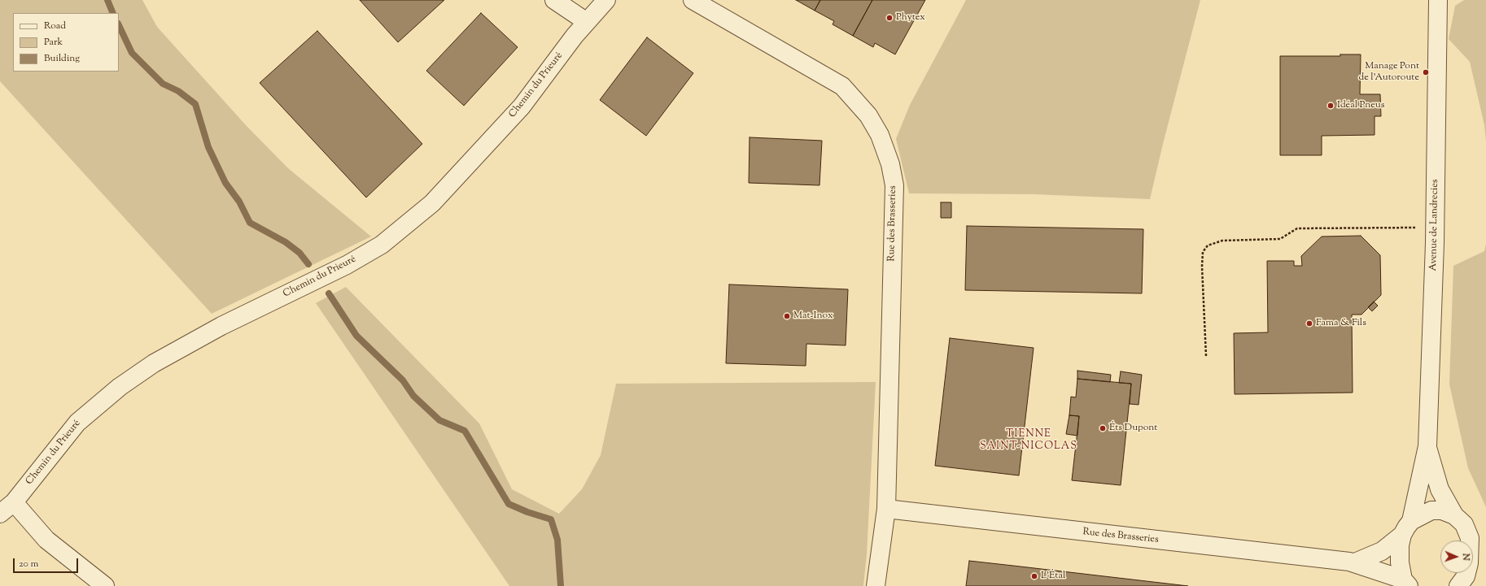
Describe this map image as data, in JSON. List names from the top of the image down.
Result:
{
  "streets": {
    "street": ["Chemin du Prieuré", "Rue des Brasseries", "Avenue de Landrecies"]
  },
  "crossings": [
    ["Rue des Brasseries", "Avenue de Landrecies"]
  ],
  "districts": ["TIENNE SAINT-NICOLAS"],
  "places": [
    "Phytex",
    "Manage Pont de l'Autoroute",
    "Idéal Pneus",
    "Mat-Inox",
    "Fama & Fils",
    "Éts Dupont",
    "L'Étal"
  ],
  "legend": ["Road", "Park", "Building"],
  "scale_bar": "20 m",
  "north": "right"
}
